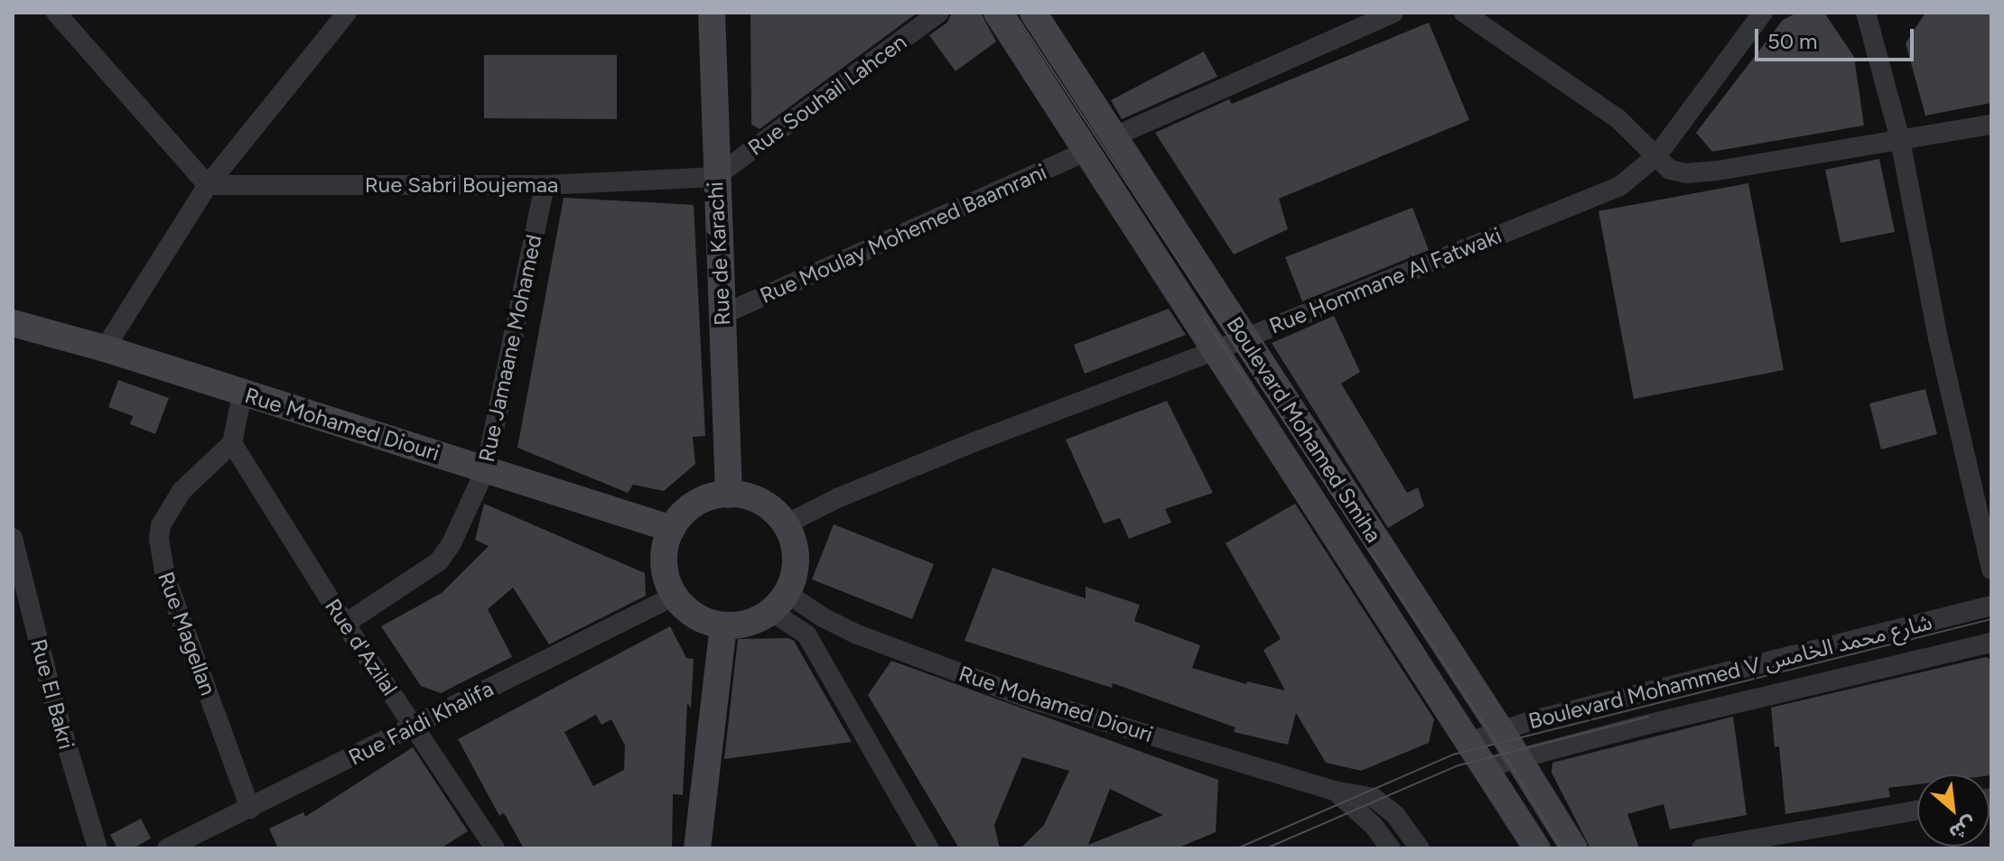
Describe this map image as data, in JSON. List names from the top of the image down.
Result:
{
  "streets": {
    "street": [
      "Rue Souhail Lahcen",
      "Rue Sabri Boujemaa",
      "Rue Moulay Mohemed Baamrani",
      "Rue de Karachi",
      "Rue Hommane Al Fatwaki",
      "Rue Jamaane Mohamed",
      "Rue Mohamed Diouri",
      "Boulevard Mohamed Smiha",
      "Rue Magellan",
      "Rue d'Azilal",
      "Boulevard Mohammed V شارع محمد الخامس",
      "Rue El Bakri",
      "Rue Faidi Khalifa"
    ]
  },
  "crossings": [
    ["Rue Souhail Lahcen", "Rue Sabri Boujemaa"],
    ["Rue Souhail Lahcen", "Rue de Karachi"],
    ["Rue Sabri Boujemaa", "Rue de Karachi"],
    ["Rue Sabri Boujemaa", "Rue Jamaane Mohamed"],
    ["Rue Moulay Mohemed Baamrani", "Rue de Karachi"],
    ["Rue Moulay Mohemed Baamrani", "Boulevard Mohamed Smiha"],
    ["Rue de Karachi", "Rue Hommane Al Fatwaki"],
    ["Rue de Karachi", "Rue Mohamed Diouri"],
    ["Rue de Karachi", "Rue Faidi Khalifa"],
    ["Rue Hommane Al Fatwaki", "Rue Mohamed Diouri"],
    ["Rue Hommane Al Fatwaki", "Boulevard Mohamed Smiha"],
    ["Rue Hommane Al Fatwaki", "Rue Faidi Khalifa"],
    ["Rue Jamaane Mohamed", "Rue Mohamed Diouri"],
    ["Rue Jamaane Mohamed", "Rue d'Azilal"],
    ["Rue Mohamed Diouri", "Rue Faidi Khalifa"],
    ["Boulevard Mohamed Smiha", "Boulevard Mohammed V شارع محمد الخامس"],
    ["Rue Magellan", "Rue d'Azilal"],
    ["Rue Magellan", "Rue Faidi Khalifa"],
    ["Rue d'Azilal", "Rue Faidi Khalifa"]
  ],
  "scale_bar": "50 m",
  "north": "bottom right"
}
